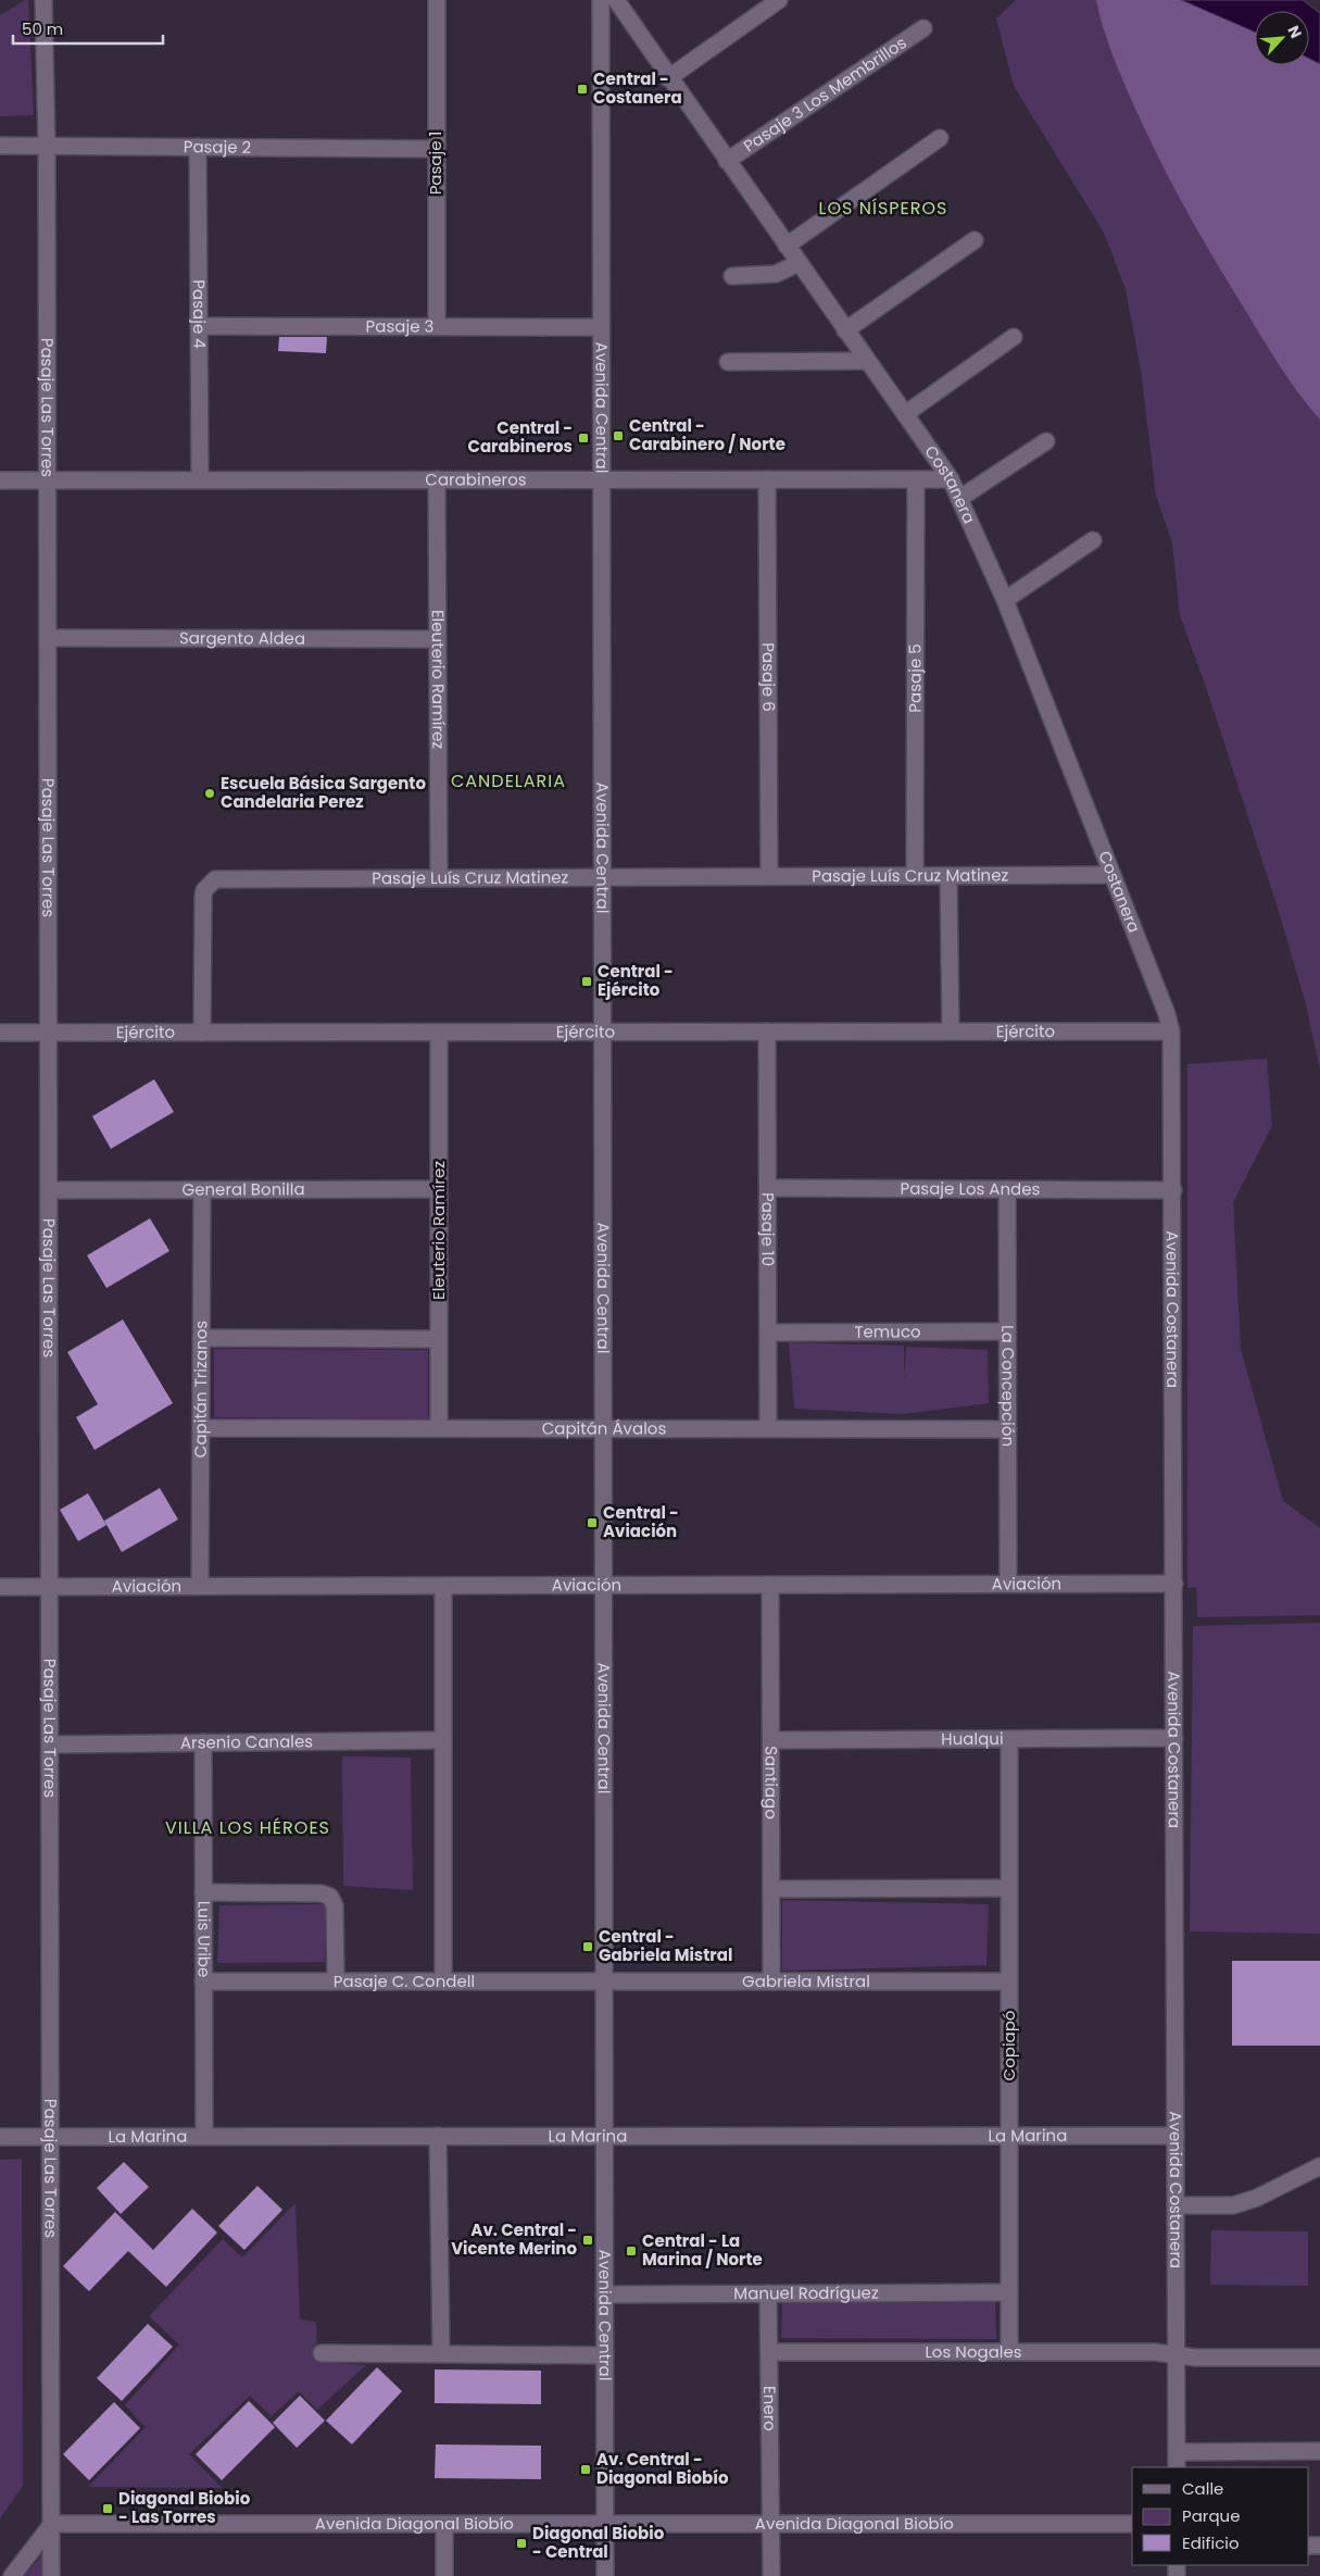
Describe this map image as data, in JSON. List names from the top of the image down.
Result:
{
  "streets": {
    "street": [
      "Pasaje 3 Los Membrillos",
      "Pasaje 2",
      "Pasaje 1",
      "Pasaje 4",
      "Pasaje 3",
      "Pasaje Las Torres",
      "Avenida Central",
      "Carabineros",
      "Costanera",
      "Sargento Aldea",
      "Pasaje 5",
      "Eleuterio Ramírez",
      "Pasaje 6",
      "Pasaje Luís Cruz Matinez",
      "Ejército",
      "Pasaje Los Andes",
      "General Bonilla",
      "Pasaje 10",
      "Avenida Costanera",
      "Temuco",
      "La Concepción",
      "Capitán Trizanos",
      "Capitán Ávalos",
      "Aviación",
      "Hualqui",
      "Arsenio Canales",
      "Santiago",
      "Luis Uribe",
      "Pasaje C. Condell",
      "Gabriela Mistral",
      "Copiapó",
      "La Marina",
      "Manuel Rodríguez",
      "Los Nogales",
      "Enero",
      "Avenida Diagonal Biobío"
    ]
  },
  "crossings": [
    ["Pasaje 3 Los Membrillos", "Costanera"],
    ["Pasaje 2", "Pasaje 1"],
    ["Pasaje 2", "Pasaje 4"],
    ["Pasaje 2", "Pasaje Las Torres"],
    ["Pasaje 1", "Pasaje 3"],
    ["Pasaje 4", "Pasaje 3"],
    ["Pasaje 4", "Carabineros"],
    ["Pasaje 3", "Avenida Central"],
    ["Pasaje Las Torres", "Carabineros"],
    ["Pasaje Las Torres", "Sargento Aldea"],
    ["Pasaje Las Torres", "Ejército"],
    ["Pasaje Las Torres", "General Bonilla"],
    ["Pasaje Las Torres", "Aviación"],
    ["Pasaje Las Torres", "Arsenio Canales"],
    ["Pasaje Las Torres", "La Marina"],
    ["Pasaje Las Torres", "Avenida Diagonal Biobío"],
    ["Avenida Central", "Carabineros"],
    ["Avenida Central", "Pasaje Luís Cruz Matinez"],
    ["Avenida Central", "Ejército"],
    ["Avenida Central", "Capitán Ávalos"],
    ["Avenida Central", "Aviación"],
    ["Avenida Central", "Pasaje C. Condell"],
    ["Avenida Central", "Gabriela Mistral"],
    ["Avenida Central", "La Marina"],
    ["Avenida Central", "Manuel Rodríguez"],
    ["Avenida Central", "Avenida Diagonal Biobío"],
    ["Carabineros", "Costanera"],
    ["Carabineros", "Pasaje 5"],
    ["Carabineros", "Eleuterio Ramírez"],
    ["Carabineros", "Pasaje 6"],
    ["Costanera", "Pasaje Luís Cruz Matinez"],
    ["Costanera", "Ejército"],
    ["Costanera", "Avenida Costanera"],
    ["Sargento Aldea", "Eleuterio Ramírez"],
    ["Pasaje 5", "Pasaje Luís Cruz Matinez"],
    ["Eleuterio Ramírez", "Pasaje Luís Cruz Matinez"],
    ["Eleuterio Ramírez", "Ejército"],
    ["Eleuterio Ramírez", "General Bonilla"],
    ["Eleuterio Ramírez", "Capitán Ávalos"],
    ["Pasaje 6", "Pasaje Luís Cruz Matinez"],
    ["Pasaje Luís Cruz Matinez", "Ejército"],
    ["Ejército", "Pasaje 10"],
    ["Ejército", "Avenida Costanera"],
    ["Pasaje Los Andes", "Pasaje 10"],
    ["Pasaje Los Andes", "Avenida Costanera"],
    ["Pasaje Los Andes", "La Concepción"],
    ["General Bonilla", "Capitán Trizanos"],
    ["Pasaje 10", "Temuco"],
    ["Pasaje 10", "Capitán Ávalos"],
    ["Avenida Costanera", "Aviación"],
    ["Avenida Costanera", "Hualqui"],
    ["Avenida Costanera", "La Marina"],
    ["Avenida Costanera", "Los Nogales"],
    ["Temuco", "La Concepción"],
    ["La Concepción", "Capitán Ávalos"],
    ["La Concepción", "Aviación"],
    ["Capitán Trizanos", "Capitán Ávalos"],
    ["Capitán Trizanos", "Aviación"],
    ["Aviación", "Santiago"],
    ["Hualqui", "Santiago"],
    ["Hualqui", "Copiapó"],
    ["Arsenio Canales", "Luis Uribe"],
    ["Santiago", "Gabriela Mistral"],
    ["Luis Uribe", "Pasaje C. Condell"],
    ["Luis Uribe", "La Marina"],
    ["Pasaje C. Condell", "Gabriela Mistral"],
    ["Gabriela Mistral", "Copiapó"],
    ["Copiapó", "La Marina"],
    ["Copiapó", "Manuel Rodríguez"],
    ["Copiapó", "Los Nogales"],
    ["Manuel Rodríguez", "Enero"],
    ["Los Nogales", "Enero"],
    ["Enero", "Avenida Diagonal Biobío"]
  ],
  "districts": ["LOS NÍSPEROS", "CANDELARIA", "VILLA LOS HÉROES"],
  "places": {
    "transit": [
      "Central - Costanera",
      "Central - Carabinero / Norte",
      "Central - Carabineros",
      "Central - Ejército",
      "Central - Aviación",
      "Central - Gabriela Mistral",
      "Av. Central - Vicente Merino",
      "Central - La Marina / Norte",
      "Av. Central - Diagonal Biobío",
      "Diagonal Biobio - Las Torres",
      "Diagonal Biobio - Central"
    ],
    "other": ["Escuela Básica Sargento Candelaria Perez"]
  },
  "legend": ["Calle", "Parque", "Edificio"],
  "scale_bar": "50 m",
  "north": "top right"
}
